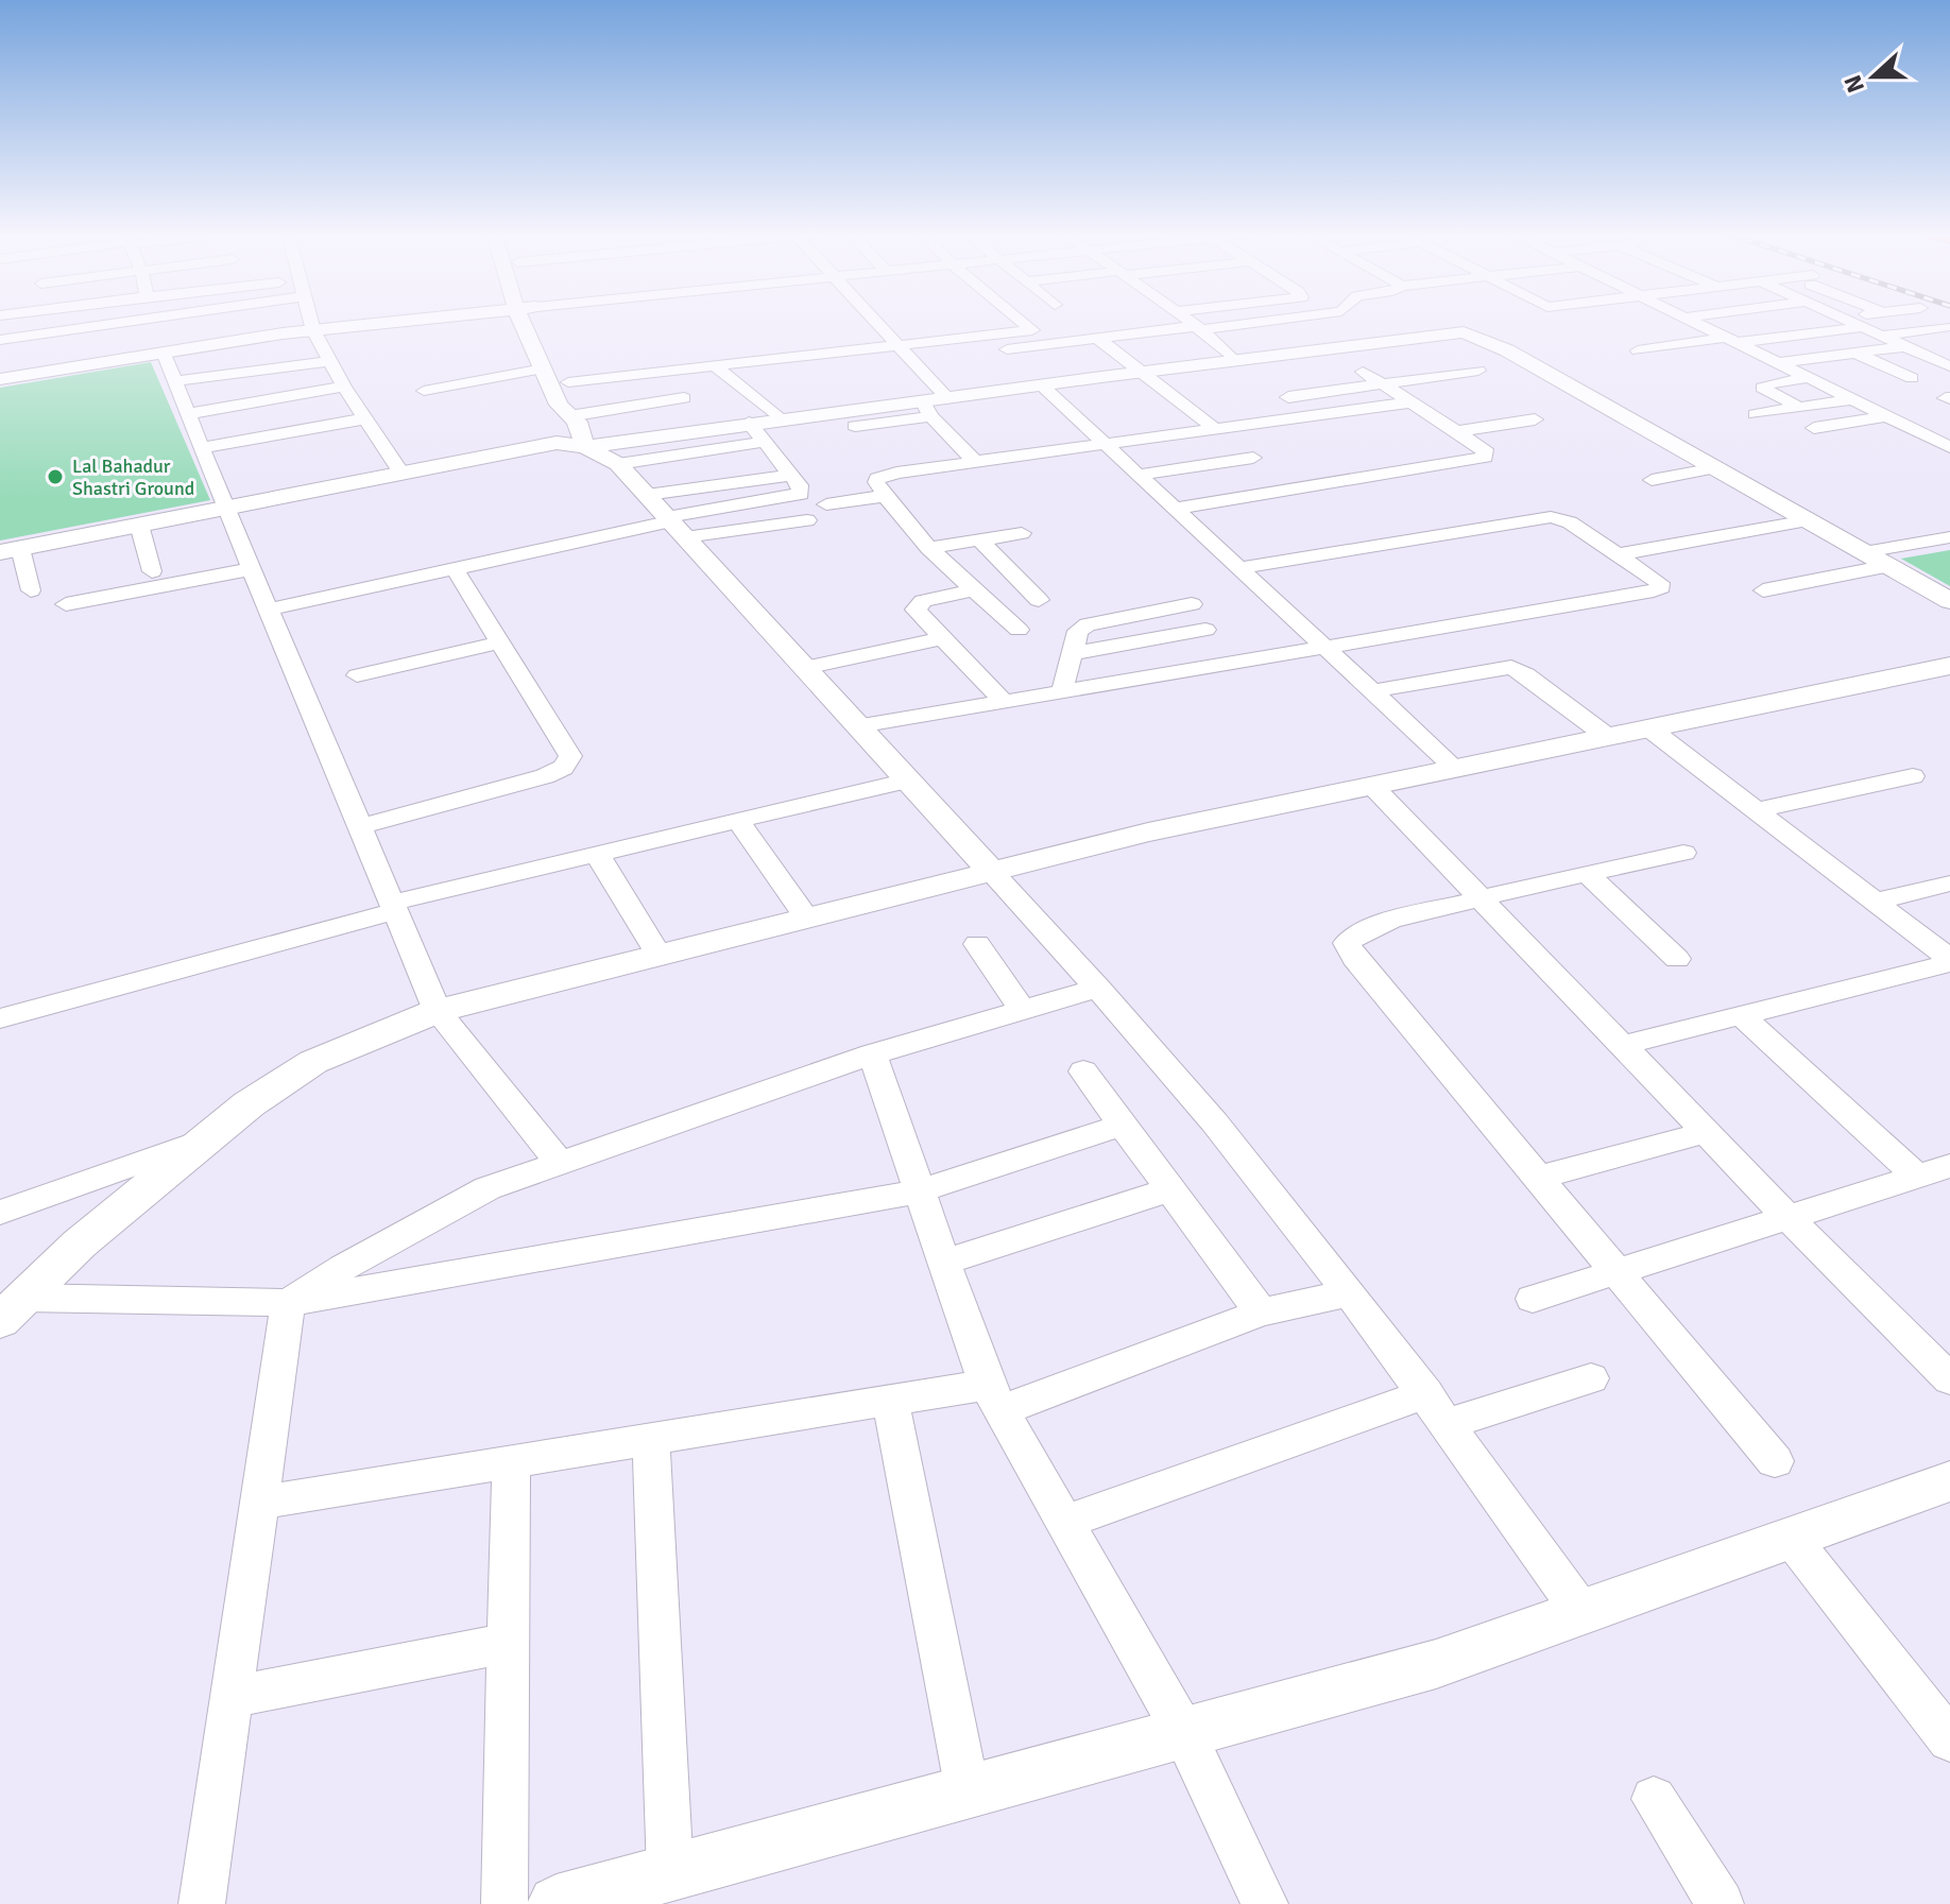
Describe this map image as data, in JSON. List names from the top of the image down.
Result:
{
  "places": ["Lal Bahadur Shastri Ground"],
  "north": "left"
}
